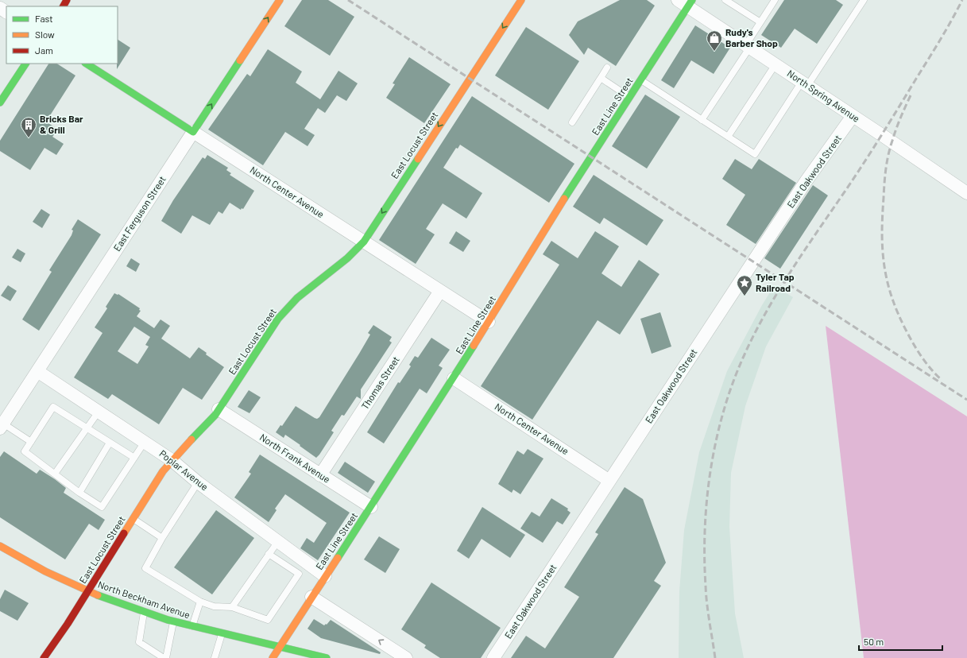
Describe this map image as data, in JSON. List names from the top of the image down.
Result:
{
  "streets": {
    "street": [
      "North Spring Avenue",
      "East Line Street",
      "East Locust Street",
      "East Oakwood Street",
      "North Center Avenue",
      "East Ferguson Street",
      "Thomas Street",
      "North Frank Avenue",
      "Poplar Avenue",
      "North Beckham Avenue"
    ]
  },
  "crossings": [
    ["North Spring Avenue", "East Line Street"],
    ["North Spring Avenue", "East Oakwood Street"],
    ["East Line Street", "North Center Avenue"],
    ["East Line Street", "North Frank Avenue"],
    ["East Line Street", "Poplar Avenue"],
    ["East Line Street", "North Beckham Avenue"],
    ["East Locust Street", "North Center Avenue"],
    ["East Locust Street", "North Frank Avenue"],
    ["East Locust Street", "Poplar Avenue"],
    ["East Locust Street", "North Beckham Avenue"],
    ["East Oakwood Street", "North Center Avenue"],
    ["North Center Avenue", "East Ferguson Street"],
    ["North Center Avenue", "Thomas Street"],
    ["East Ferguson Street", "Poplar Avenue"],
    ["Thomas Street", "North Frank Avenue"]
  ],
  "one_way": ["East Locust Street"],
  "places": {
    "shop": ["Rudy's Barber Shop"],
    "building": ["Bricks Bar & Grill"],
    "place": ["Tyler Tap Railroad"]
  },
  "legend": ["Fast", "Slow", "Jam"],
  "scale_bar": "50 m"
}
